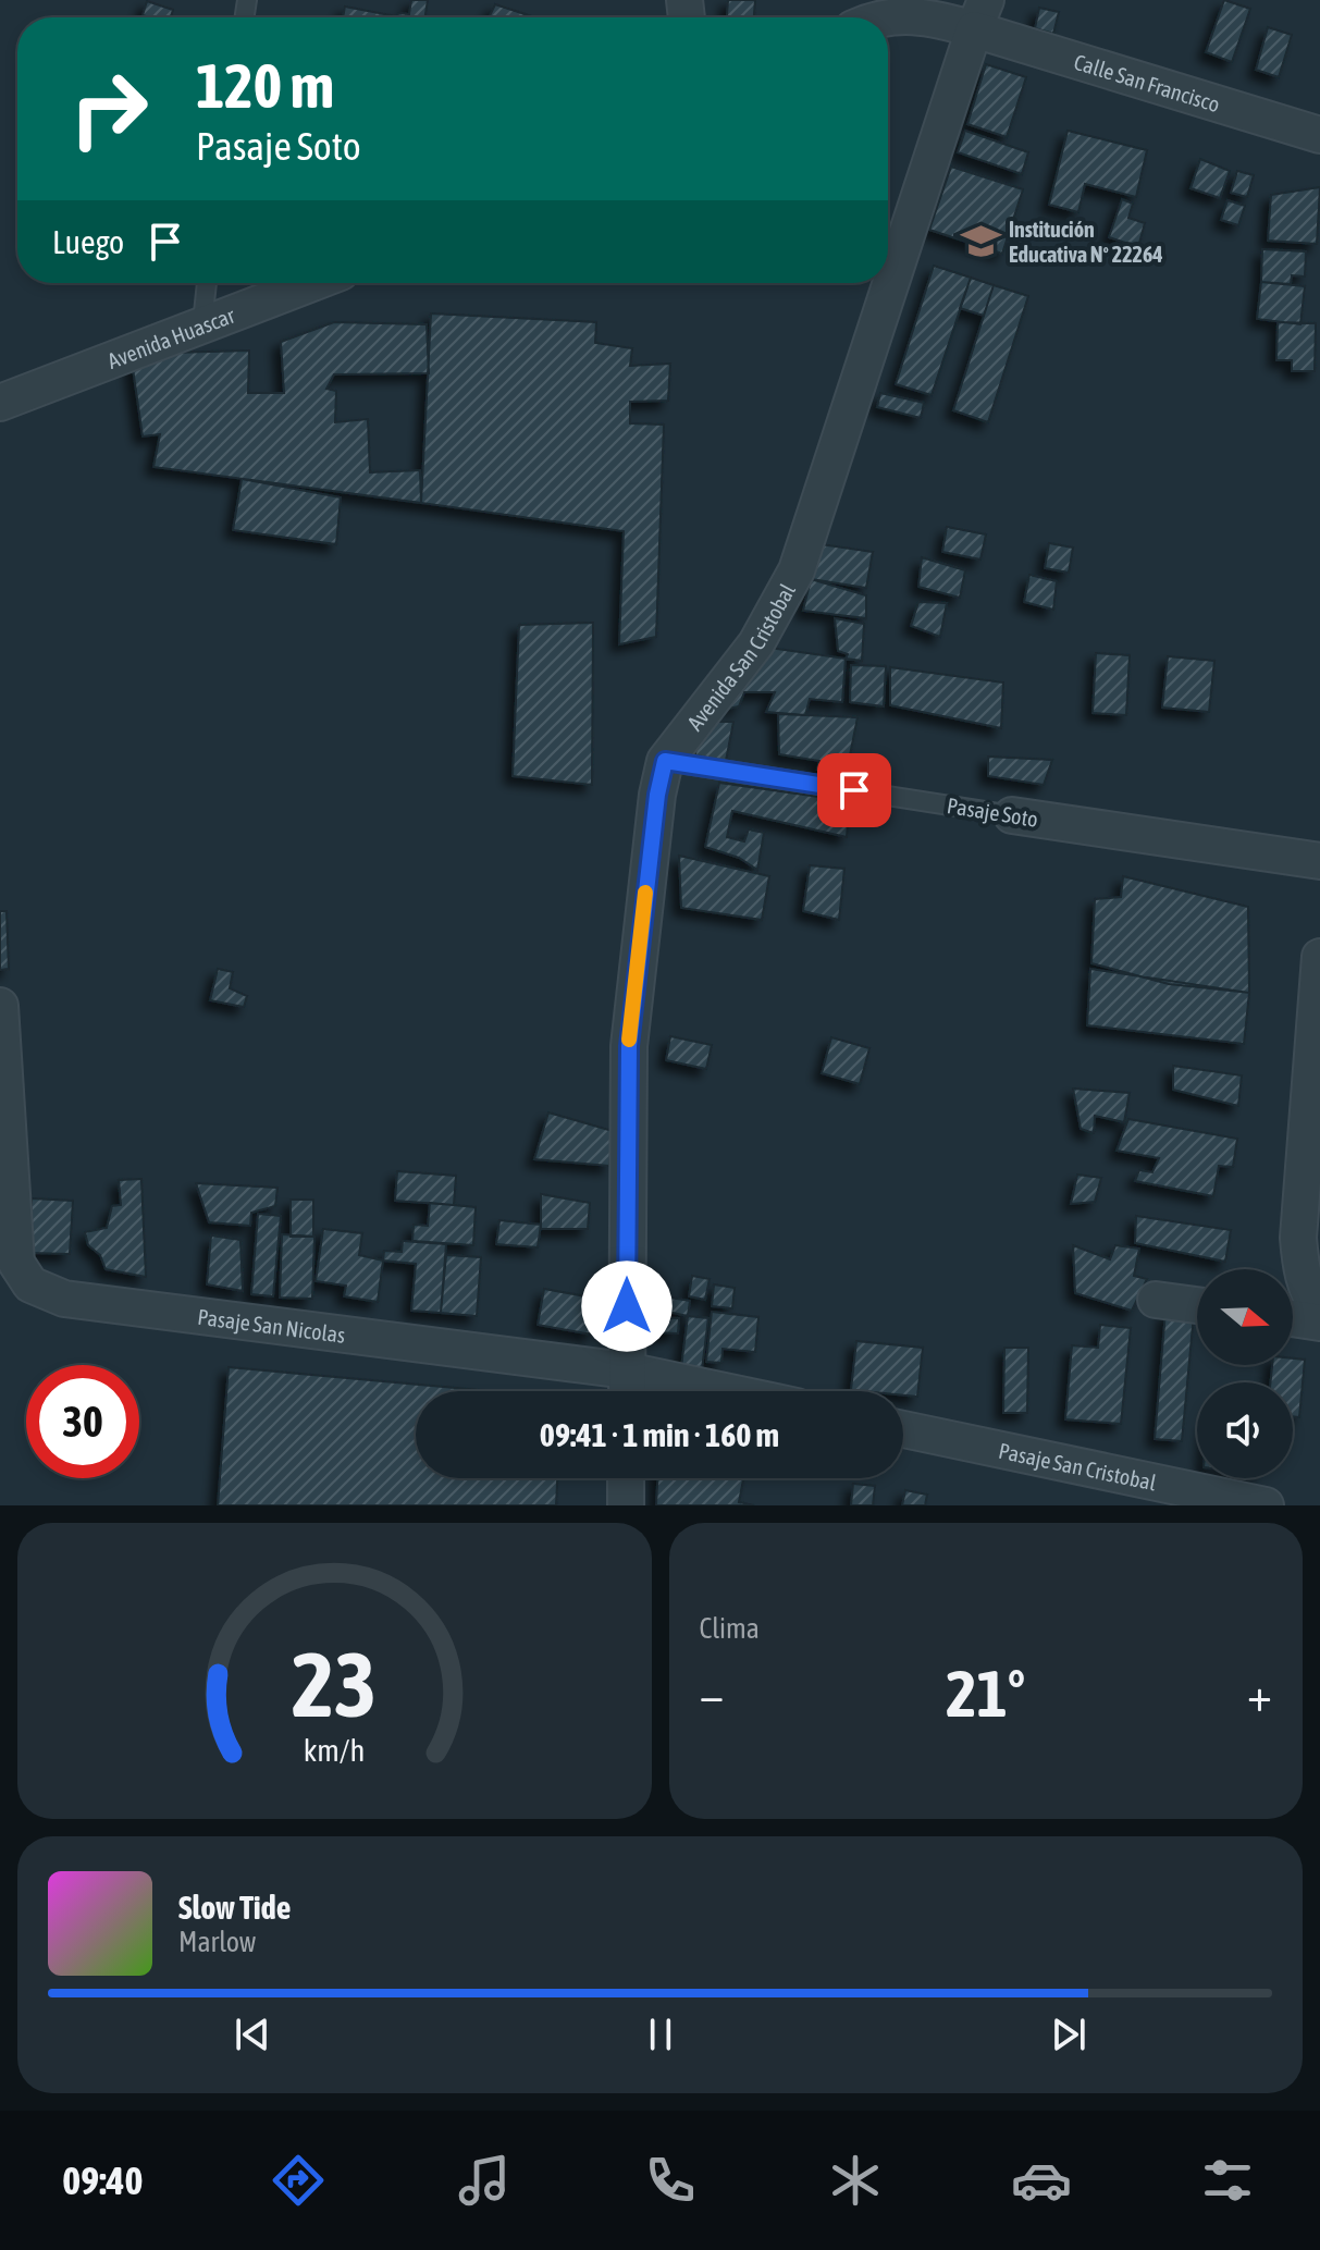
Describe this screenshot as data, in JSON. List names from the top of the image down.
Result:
{
  "streets": {
    "street": [
      "Calle San Francisco",
      "Avenida Huascar",
      "Avenida San Cristobal",
      "Pasaje Soto",
      "Pasaje San Nicolas",
      "Pasaje San Cristobal"
    ]
  },
  "crossings": [
    ["Calle San Francisco", "Avenida San Cristobal"],
    ["Avenida San Cristobal", "Pasaje Soto"],
    ["Avenida San Cristobal", "Pasaje San Nicolas"]
  ],
  "places": {
    "school or university": ["Institución Educativa Nº 22264"]
  },
  "north": "right",
  "page": {
    "turn": ["120 m", "Pasaje Soto"],
    "then": "Luego",
    "limit": "30",
    "trip": "09:41 · 1 min · 160 m",
    "tile": "Clima",
    "heat": ["−", "21°", "+"],
    "song": ["Slow Tide", "Marlow"],
    "tabs": "09:40",
    "gauge": ["23", "km/h"]
  }
}
